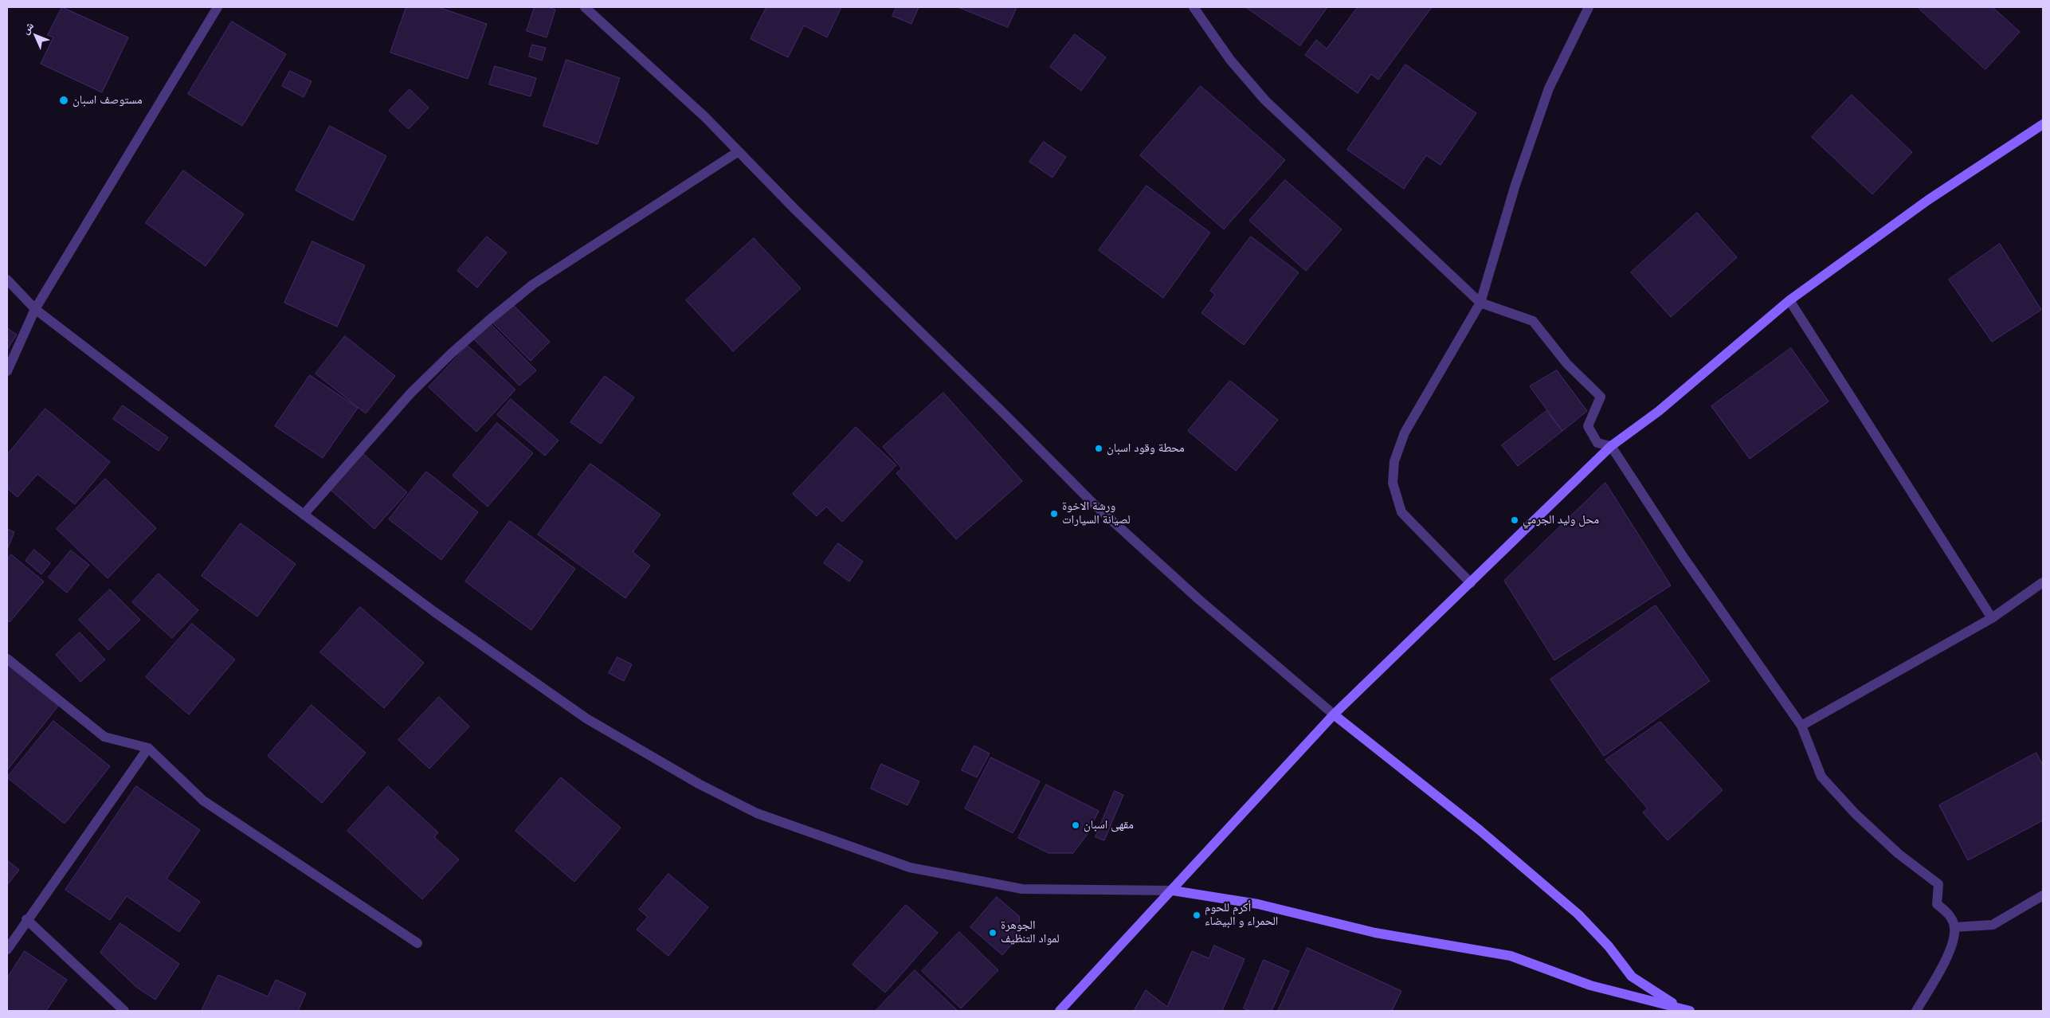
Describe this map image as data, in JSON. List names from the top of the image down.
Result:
{
  "places": [
    "مستوصف اسبان",
    "محطة وقود اسبان",
    "ورشة الاخوة لصيانة السيارات",
    "محل وليد الجرمي",
    "مقهى اسبان",
    "أكرم للحوم الحمراء و البيضاء",
    "الجوهرة لمواد التنظيف"
  ],
  "north": "top left"
}
